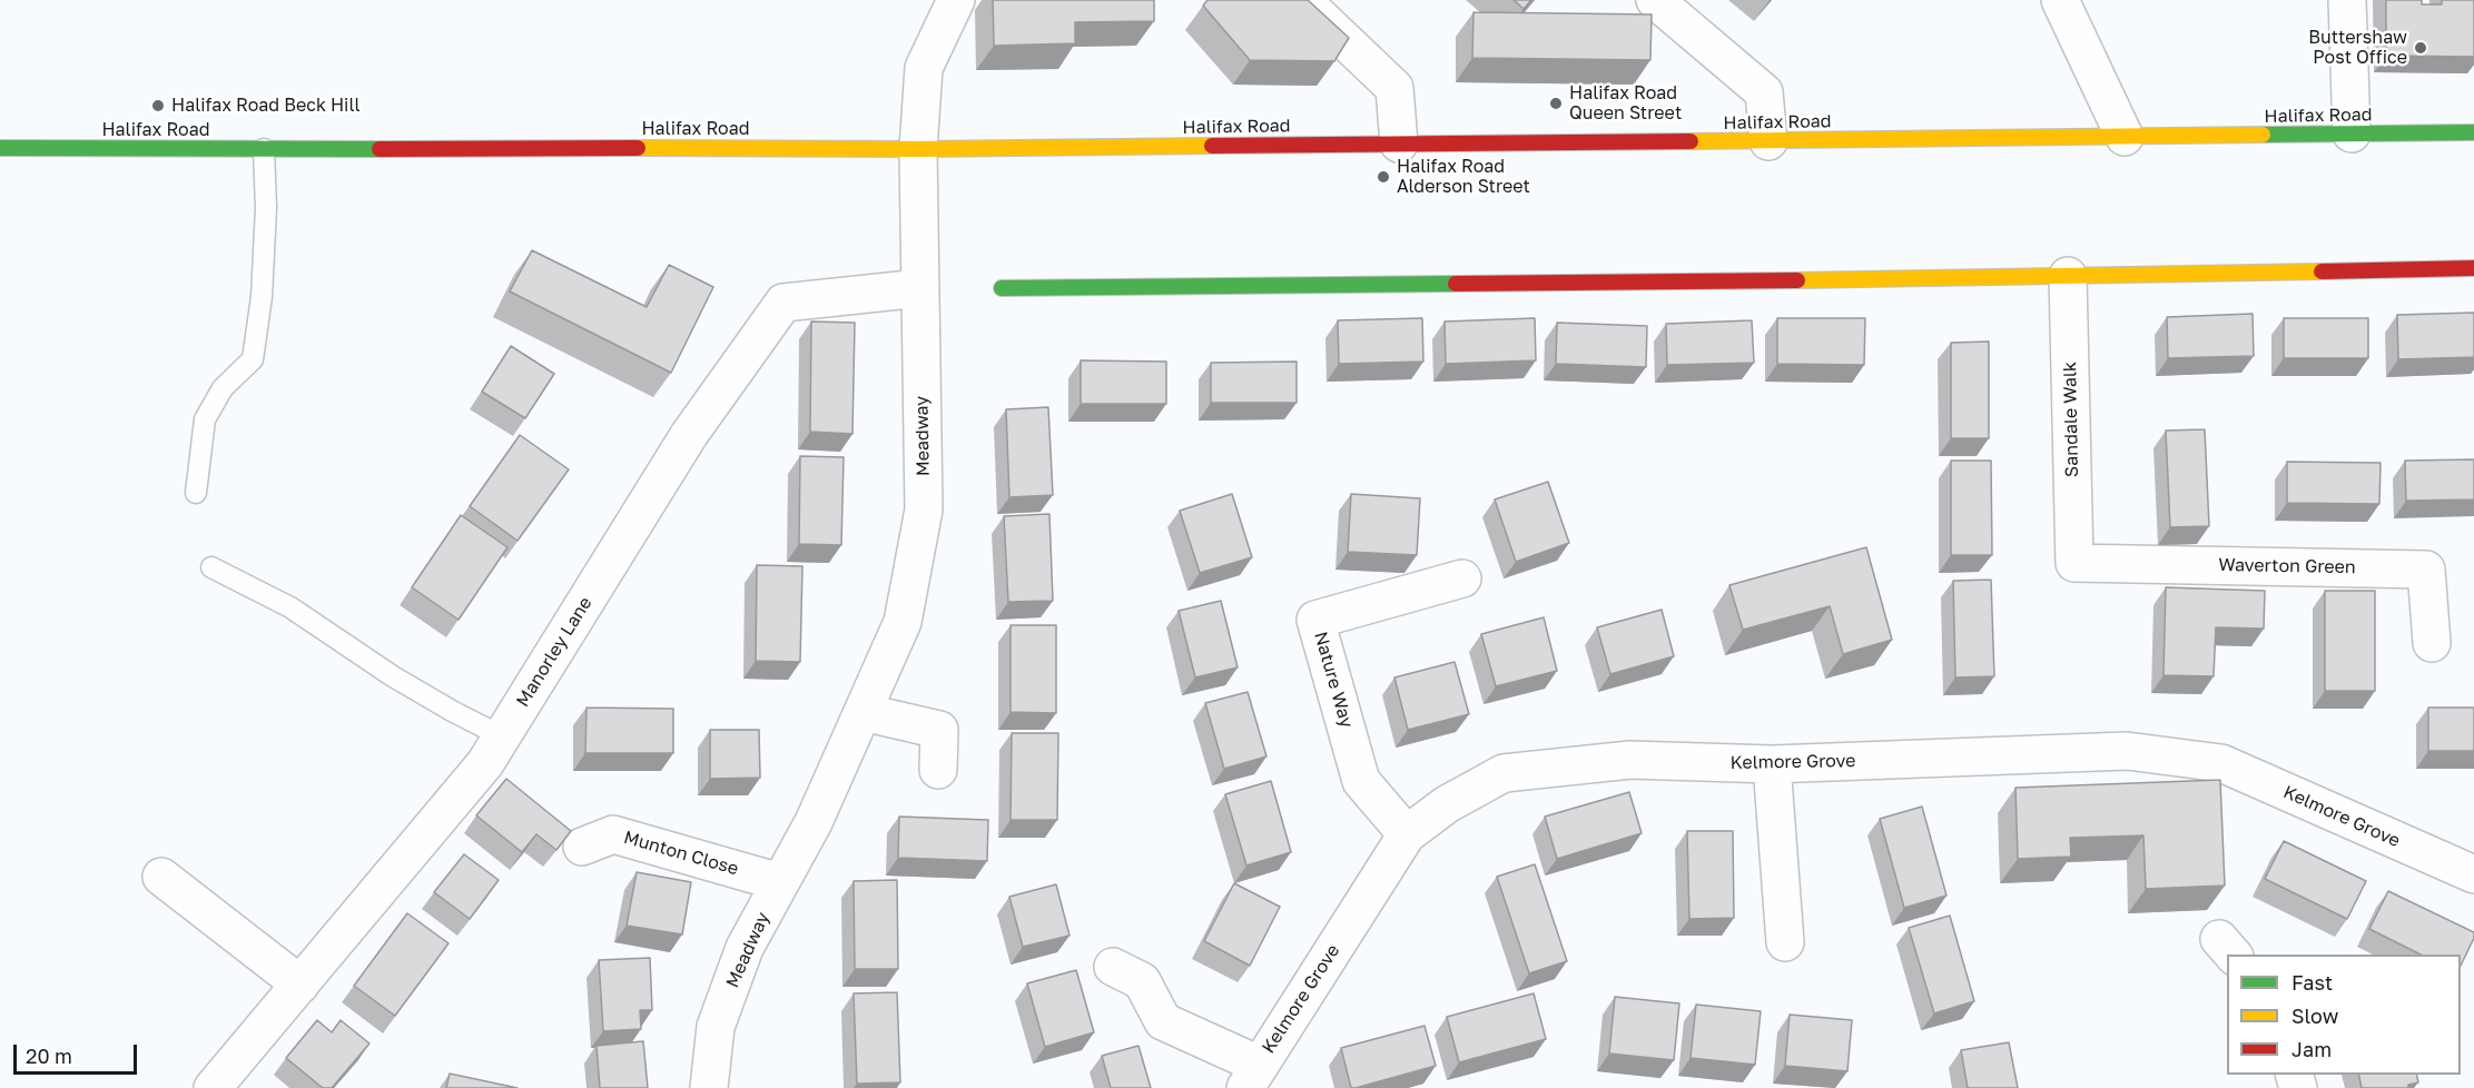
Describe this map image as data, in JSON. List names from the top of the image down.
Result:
{
  "streets": {
    "main road": ["Halifax Road"],
    "street": [
      "Sandale Walk",
      "Meadway",
      "Waverton Green",
      "Manorley Lane",
      "Nature Way",
      "Kelmore Grove",
      "Munton Close"
    ]
  },
  "crossings": [
    ["Halifax Road", "Meadway"],
    ["Sandale Walk", "Waverton Green"],
    ["Meadway", "Manorley Lane"],
    ["Meadway", "Munton Close"],
    ["Nature Way", "Kelmore Grove"]
  ],
  "places": [
    "Buttershaw Post Office",
    "Halifax Road Queen Street",
    "Halifax Road Beck Hill",
    "Halifax Road Alderson Street"
  ],
  "legend": ["Fast", "Slow", "Jam"],
  "scale_bar": "20 m"
}
